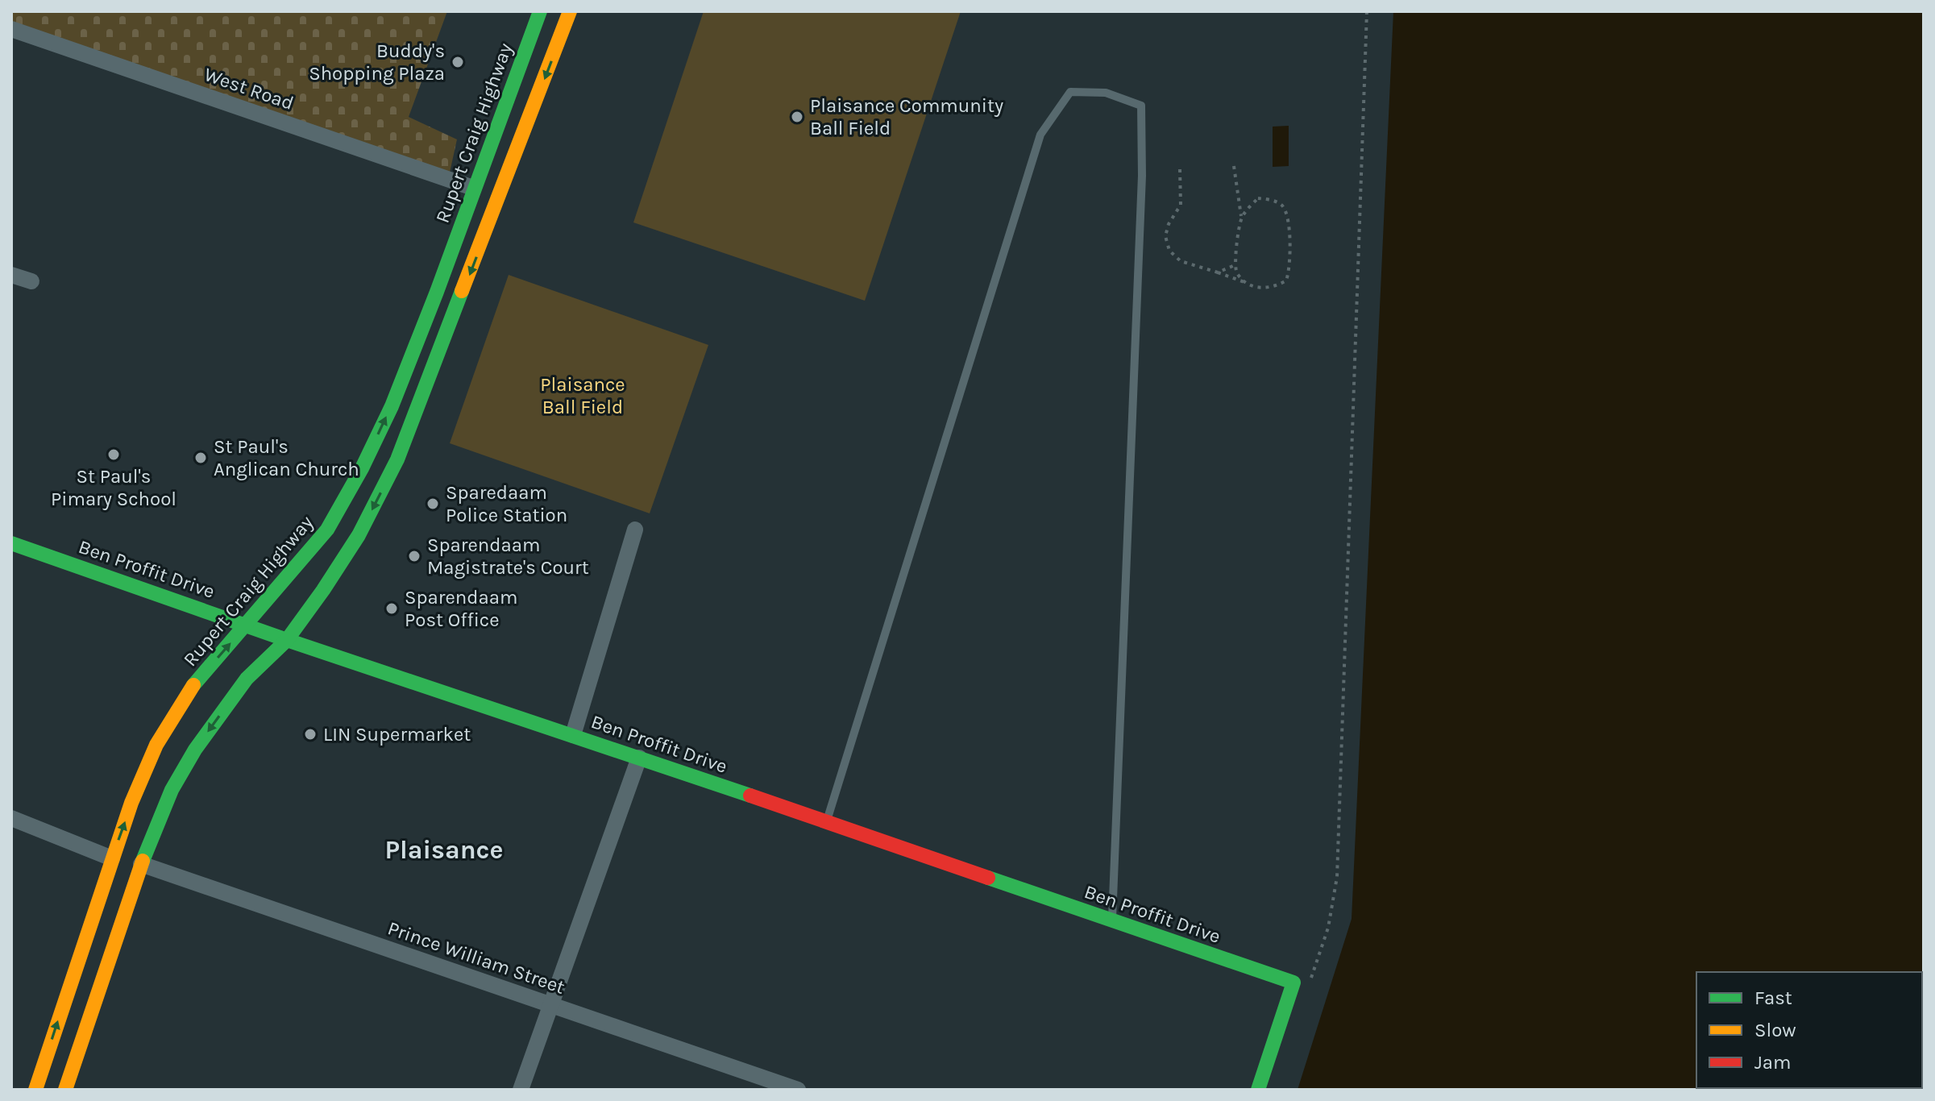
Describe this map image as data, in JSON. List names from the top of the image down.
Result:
{
  "streets": {
    "main road": ["Rupert Craig Highway", "Ben Proffit Drive"],
    "street": ["West Road", "Prince William Street"]
  },
  "crossings": [
    ["West Road", "Rupert Craig Highway"],
    ["Rupert Craig Highway", "Ben Proffit Drive"]
  ],
  "districts": ["Plaisance"],
  "parks": ["Plaisance Ball Field"],
  "places": [
    "Buddy's Shopping Plaza",
    "Plaisance Community Ball Field",
    "St Paul's Pimary School",
    "St Paul's Anglican Church",
    "Sparedaam Police Station",
    "Sparendaam Magistrate's Court",
    "Sparendaam Post Office",
    "LIN Supermarket"
  ],
  "legend": ["Fast", "Slow", "Jam"]
}
